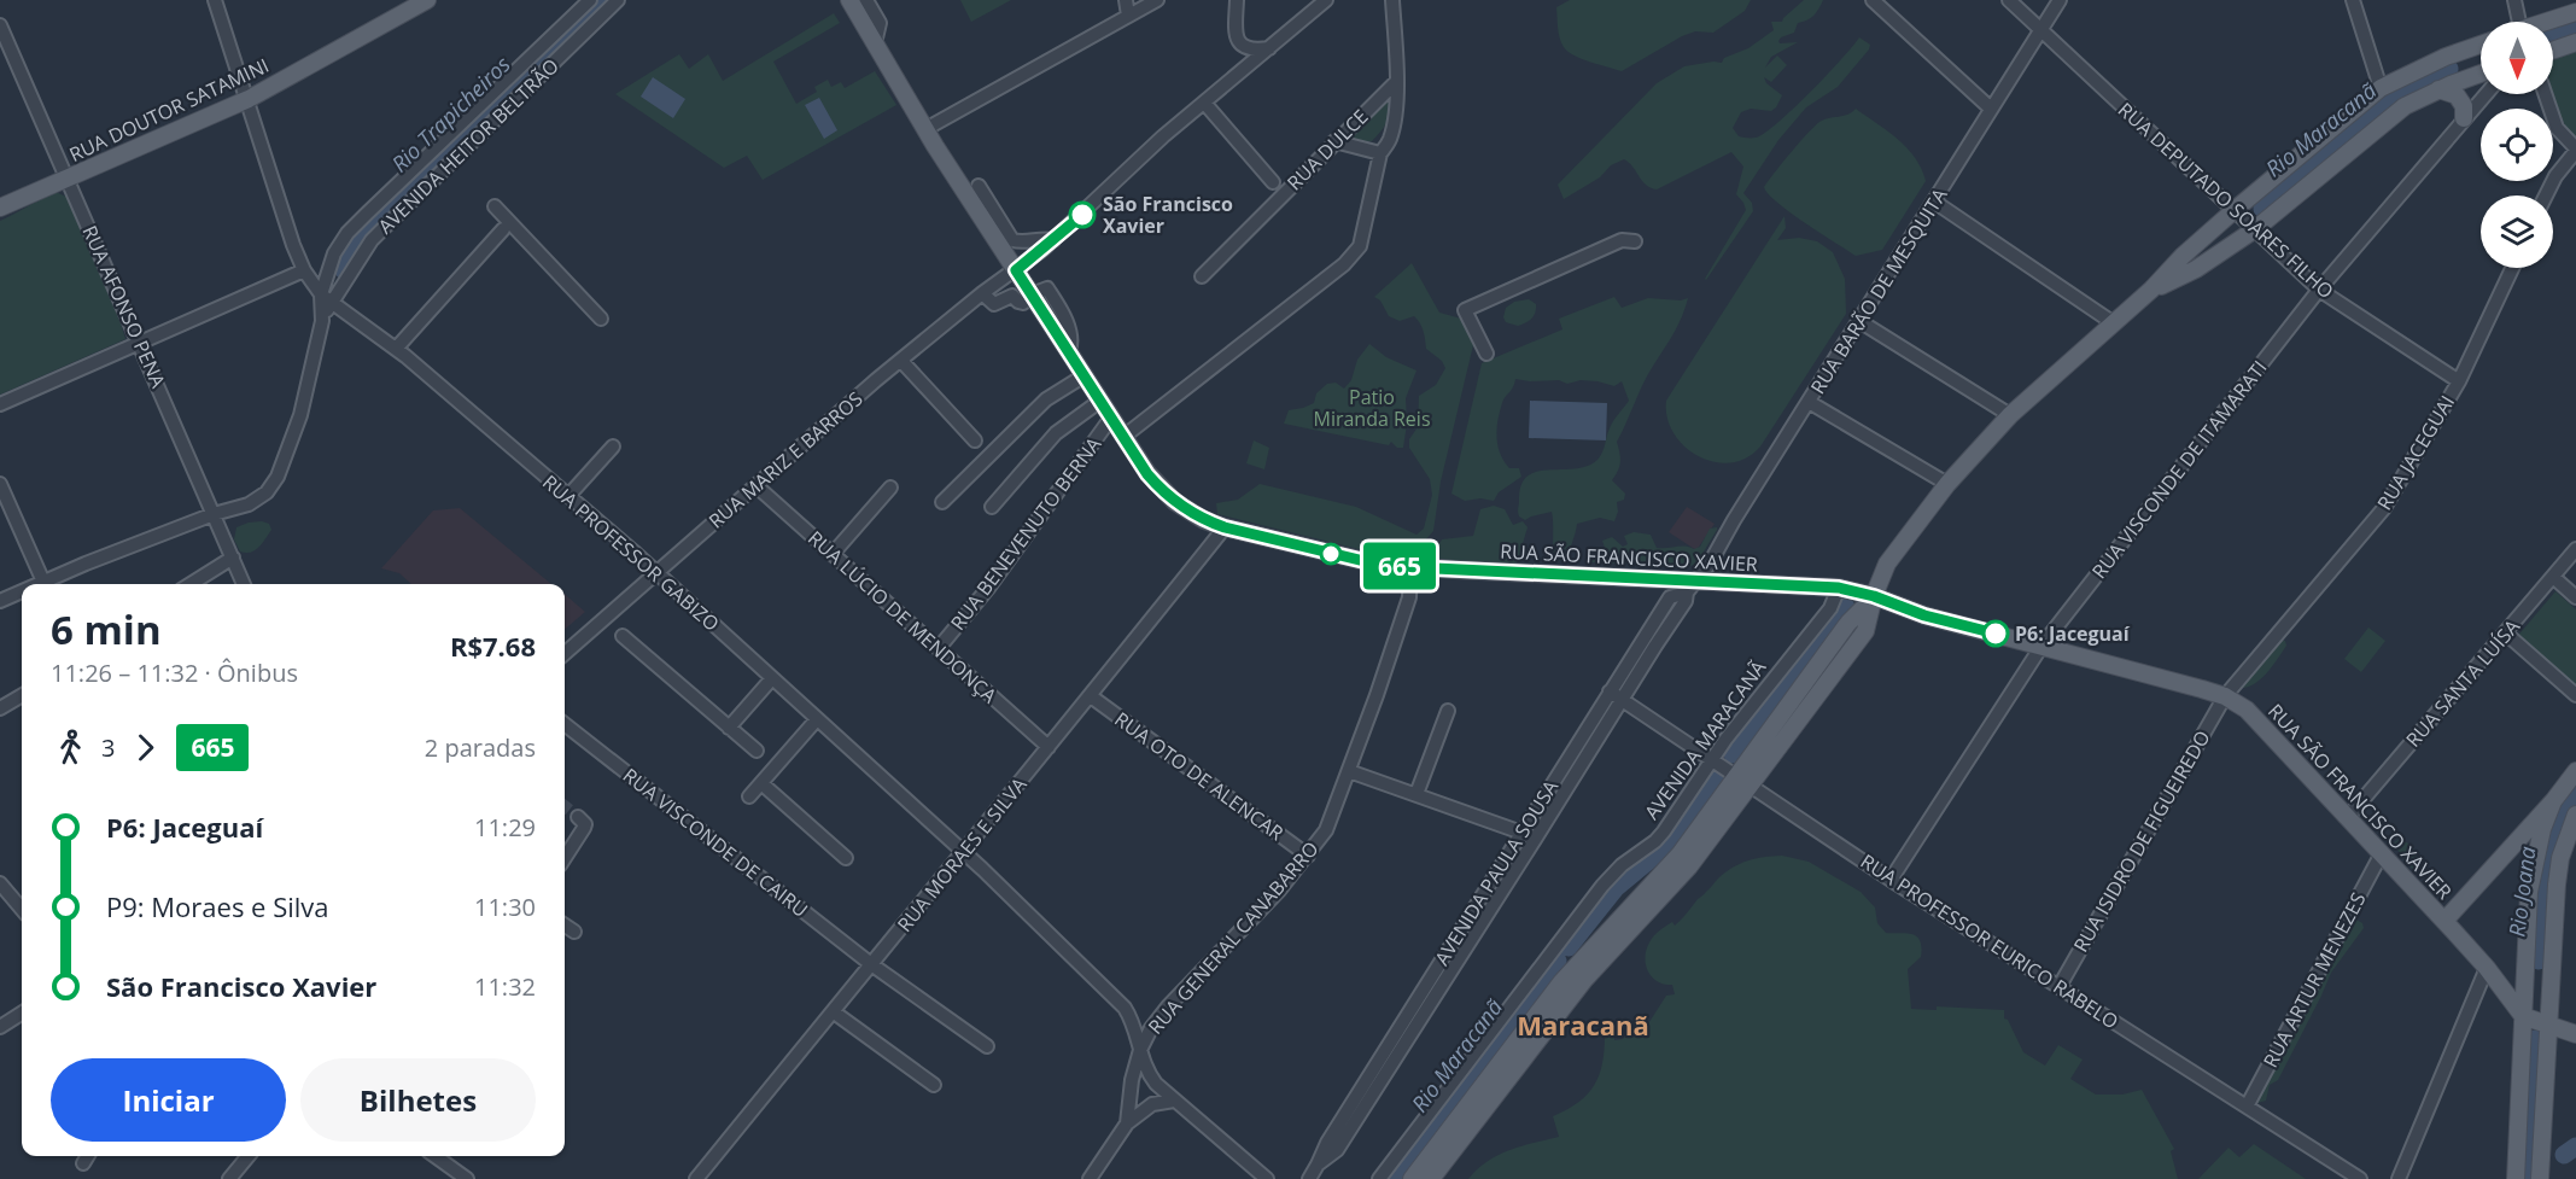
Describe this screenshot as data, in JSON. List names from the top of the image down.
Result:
{
  "streets": {
    "main road": ["RUA DOUTOR SATAMINI", "RUA SÃO FRANCISCO XAVIER"],
    "street": [
      "AVENIDA HEITOR BELTRÃO",
      "RUA DULCE",
      "RUA DEPUTADO SOARES FILHO",
      "RUA BARÃO DE MESQUITA",
      "RUA AFONSO PENA",
      "RUA JACEGUAI",
      "RUA MARIZ E BARROS",
      "RUA VISCONDE DE ITAMARATI",
      "RUA BENEVENUTO BERNA",
      "RUA PROFESSOR GABIZO",
      "RUA LÚCIO DE MENDONÇA",
      "RUA SANTA LUÍSA",
      "AVENIDA MARACANÃ",
      "RUA OTO DE ALENCAR",
      "RUA ISIDRO DE FIGUEIREDO",
      "RUA VISCONDE DE CAIRU",
      "RUA MORAES E SILVA",
      "AVENIDA PAULA SOUSA",
      "RUA GENERAL CANABARRO",
      "RUA PROFESSOR EURICO RABELO",
      "RUA ARTUR MENEZES"
    ]
  },
  "crossings": [
    ["RUA DOUTOR SATAMINI", "RUA AFONSO PENA"],
    ["RUA DOUTOR SATAMINI", "RUA PROFESSOR GABIZO"],
    ["AVENIDA HEITOR BELTRÃO", "RUA PROFESSOR GABIZO"],
    ["RUA DEPUTADO SOARES FILHO", "RUA BARÃO DE MESQUITA"],
    ["RUA DEPUTADO SOARES FILHO", "RUA JACEGUAI"],
    ["RUA DEPUTADO SOARES FILHO", "RUA VISCONDE DE ITAMARATI"],
    ["RUA BARÃO DE MESQUITA", "RUA SÃO FRANCISCO XAVIER"],
    ["RUA BARÃO DE MESQUITA", "AVENIDA PAULA SOUSA"],
    ["RUA JACEGUAI", "RUA SÃO FRANCISCO XAVIER"],
    ["RUA JACEGUAI", "RUA ISIDRO DE FIGUEIREDO"],
    ["RUA MARIZ E BARROS", "RUA PROFESSOR GABIZO"],
    ["RUA MARIZ E BARROS", "RUA SÃO FRANCISCO XAVIER"],
    ["RUA MARIZ E BARROS", "RUA LÚCIO DE MENDONÇA"],
    ["RUA VISCONDE DE ITAMARATI", "RUA SÃO FRANCISCO XAVIER"],
    ["RUA VISCONDE DE ITAMARATI", "RUA PROFESSOR EURICO RABELO"],
    ["RUA BENEVENUTO BERNA", "RUA SÃO FRANCISCO XAVIER"],
    ["RUA BENEVENUTO BERNA", "RUA LÚCIO DE MENDONÇA"],
    ["RUA PROFESSOR GABIZO", "RUA MORAES E SILVA"],
    ["RUA PROFESSOR GABIZO", "RUA GENERAL CANABARRO"],
    ["RUA SÃO FRANCISCO XAVIER", "RUA SANTA LUÍSA"],
    ["RUA SÃO FRANCISCO XAVIER", "AVENIDA MARACANÃ"],
    ["RUA SÃO FRANCISCO XAVIER", "RUA ISIDRO DE FIGUEIREDO"],
    ["RUA SÃO FRANCISCO XAVIER", "RUA MORAES E SILVA"],
    ["RUA SÃO FRANCISCO XAVIER", "AVENIDA PAULA SOUSA"],
    ["RUA SÃO FRANCISCO XAVIER", "RUA GENERAL CANABARRO"],
    ["RUA SÃO FRANCISCO XAVIER", "RUA ARTUR MENEZES"],
    ["RUA LÚCIO DE MENDONÇA", "RUA MORAES E SILVA"],
    ["AVENIDA MARACANÃ", "RUA PROFESSOR EURICO RABELO"],
    ["RUA OTO DE ALENCAR", "RUA MORAES E SILVA"],
    ["RUA OTO DE ALENCAR", "RUA GENERAL CANABARRO"],
    ["RUA ISIDRO DE FIGUEIREDO", "RUA PROFESSOR EURICO RABELO"],
    ["RUA VISCONDE DE CAIRU", "RUA MORAES E SILVA"],
    ["AVENIDA PAULA SOUSA", "RUA PROFESSOR EURICO RABELO"],
    ["RUA PROFESSOR EURICO RABELO", "RUA ARTUR MENEZES"]
  ],
  "districts": ["Maracanã"],
  "water": ["Rio Trapicheiros", "Rio Maracanã", "Rio Joana"],
  "parks": ["Patio Miranda Reis"],
  "places": ["São Francisco Xavier", "P6: Jaceguaí"],
  "lines": ["bus line 665"],
  "north": "bottom",
  "page": {
    "on_map": "665",
    "heading": ["6 min", "11:26 – 11:32 · Ônibus", "R$7.68"],
    "legs": ["3", "665", "2 paradas"],
    "list": [
      {
        "name": "P6: Jaceguaí",
        "value": "11:29"
      },
      {
        "name": "P9: Moraes e Silva",
        "value": "11:30"
      },
      {
        "name": "São Francisco Xavier",
        "value": "11:32"
      }
    ],
    "buttons": ["Iniciar", "Bilhetes"]
  }
}
